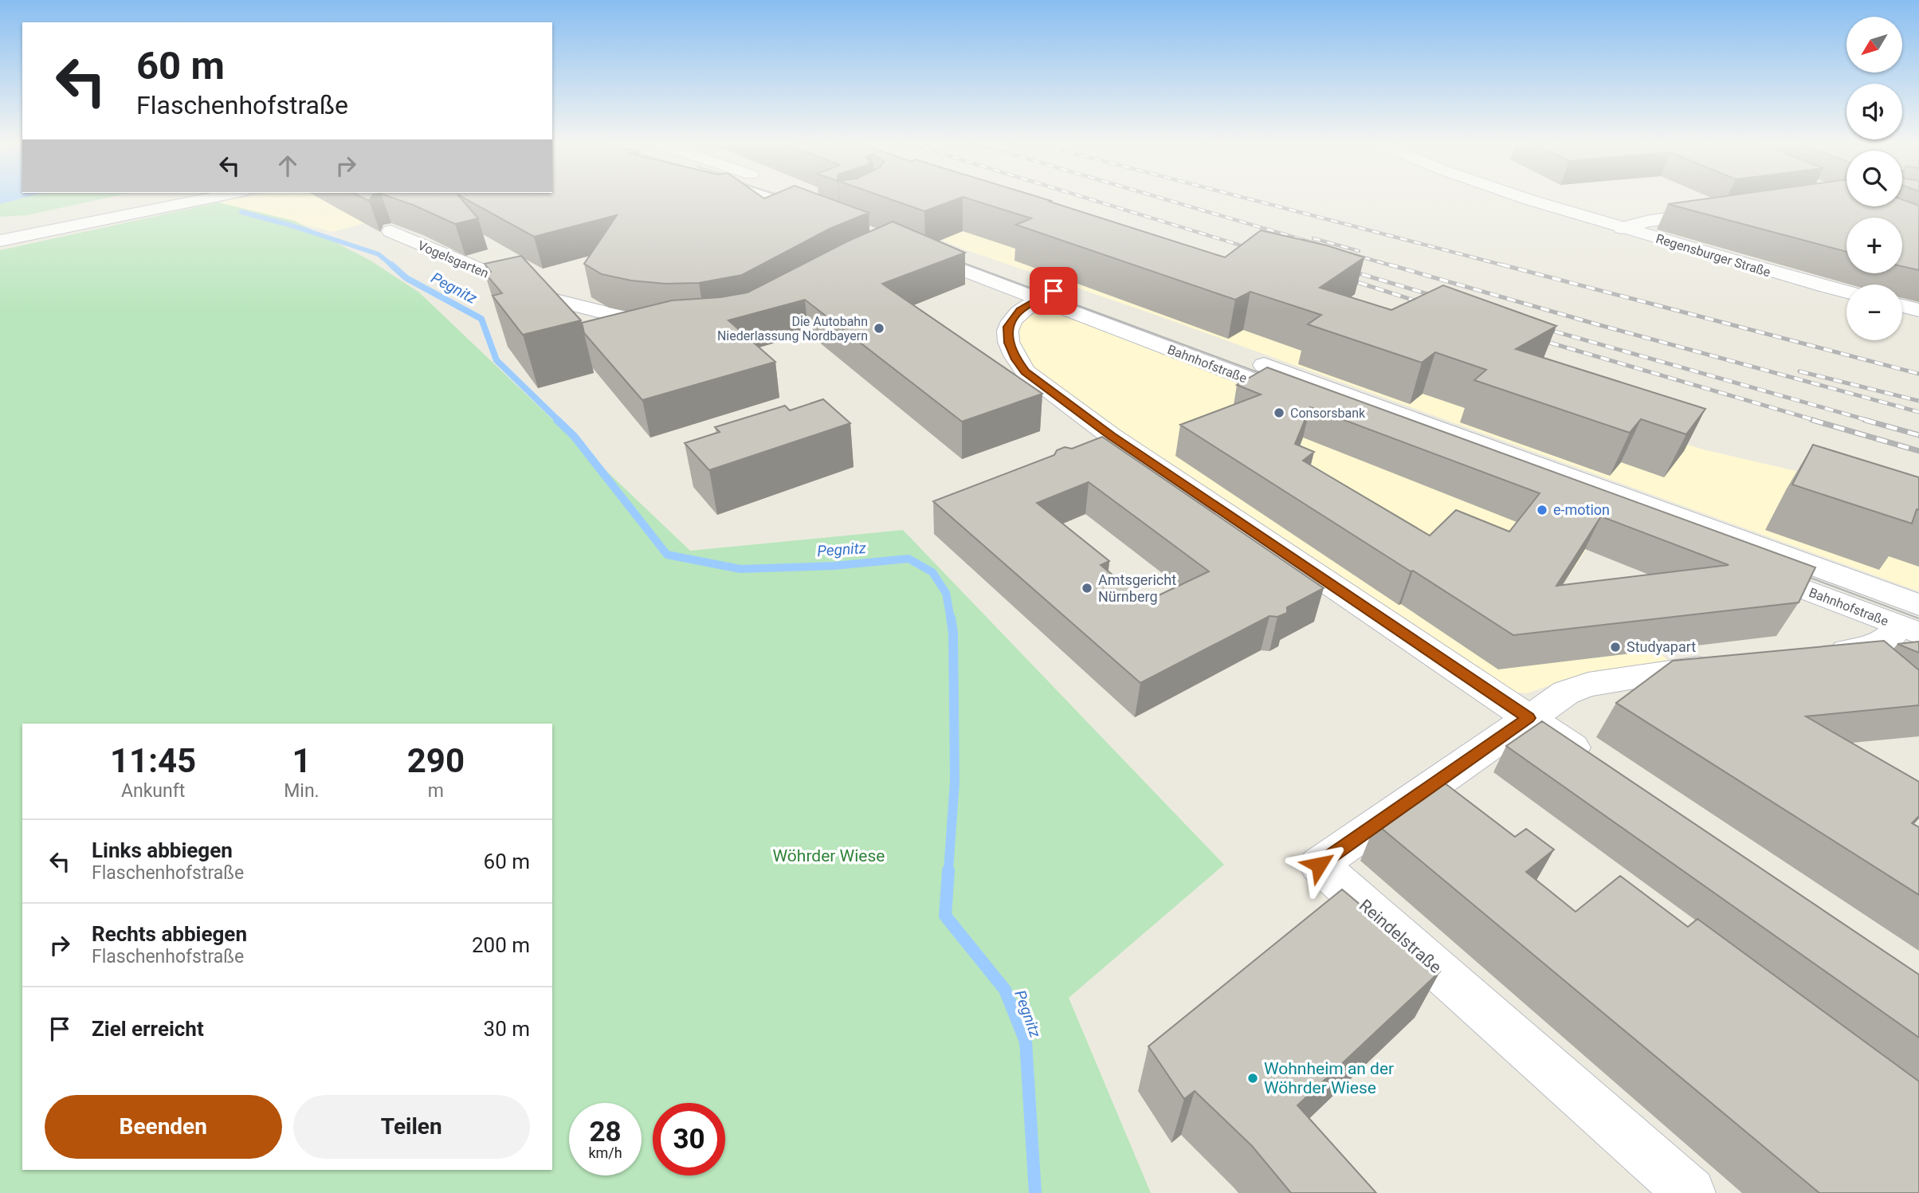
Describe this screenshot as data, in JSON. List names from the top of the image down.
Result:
{
  "streets": {
    "main road": [
      "Regensburger Straße",
      "Vogelsgarten",
      "Bahnhofstraße",
      "Reindelstraße"
    ]
  },
  "water": ["Pegnitz"],
  "parks": ["Wöhrder Wiese"],
  "places": [
    "Die Autobahn Niederlassung Nordbayern",
    "Consorsbank",
    "e-motion",
    "Amtsgericht Nürnberg",
    "Studyapart",
    "Wohnheim an der Wöhrder Wiese"
  ],
  "north": "bottom left",
  "page": {
    "map_buttons": ["+", "−"],
    "turn": ["60 m", "Flaschenhofstraße"],
    "eta": [
      "11:45",
      "Ankunft",
      "1",
      "Min.",
      "290",
      "m"
    ],
    "list": [
      {
        "name": "Links abbiegen",
        "note": "Flaschenhofstraße",
        "value": "60 m"
      },
      {
        "name": "Rechts abbiegen",
        "note": "Flaschenhofstraße",
        "value": "200 m"
      },
      {
        "name": "Ziel erreicht",
        "value": "30 m"
      }
    ],
    "buttons": ["Beenden", "Teilen"],
    "speed": "28 km/h",
    "limit": "30"
  }
}
